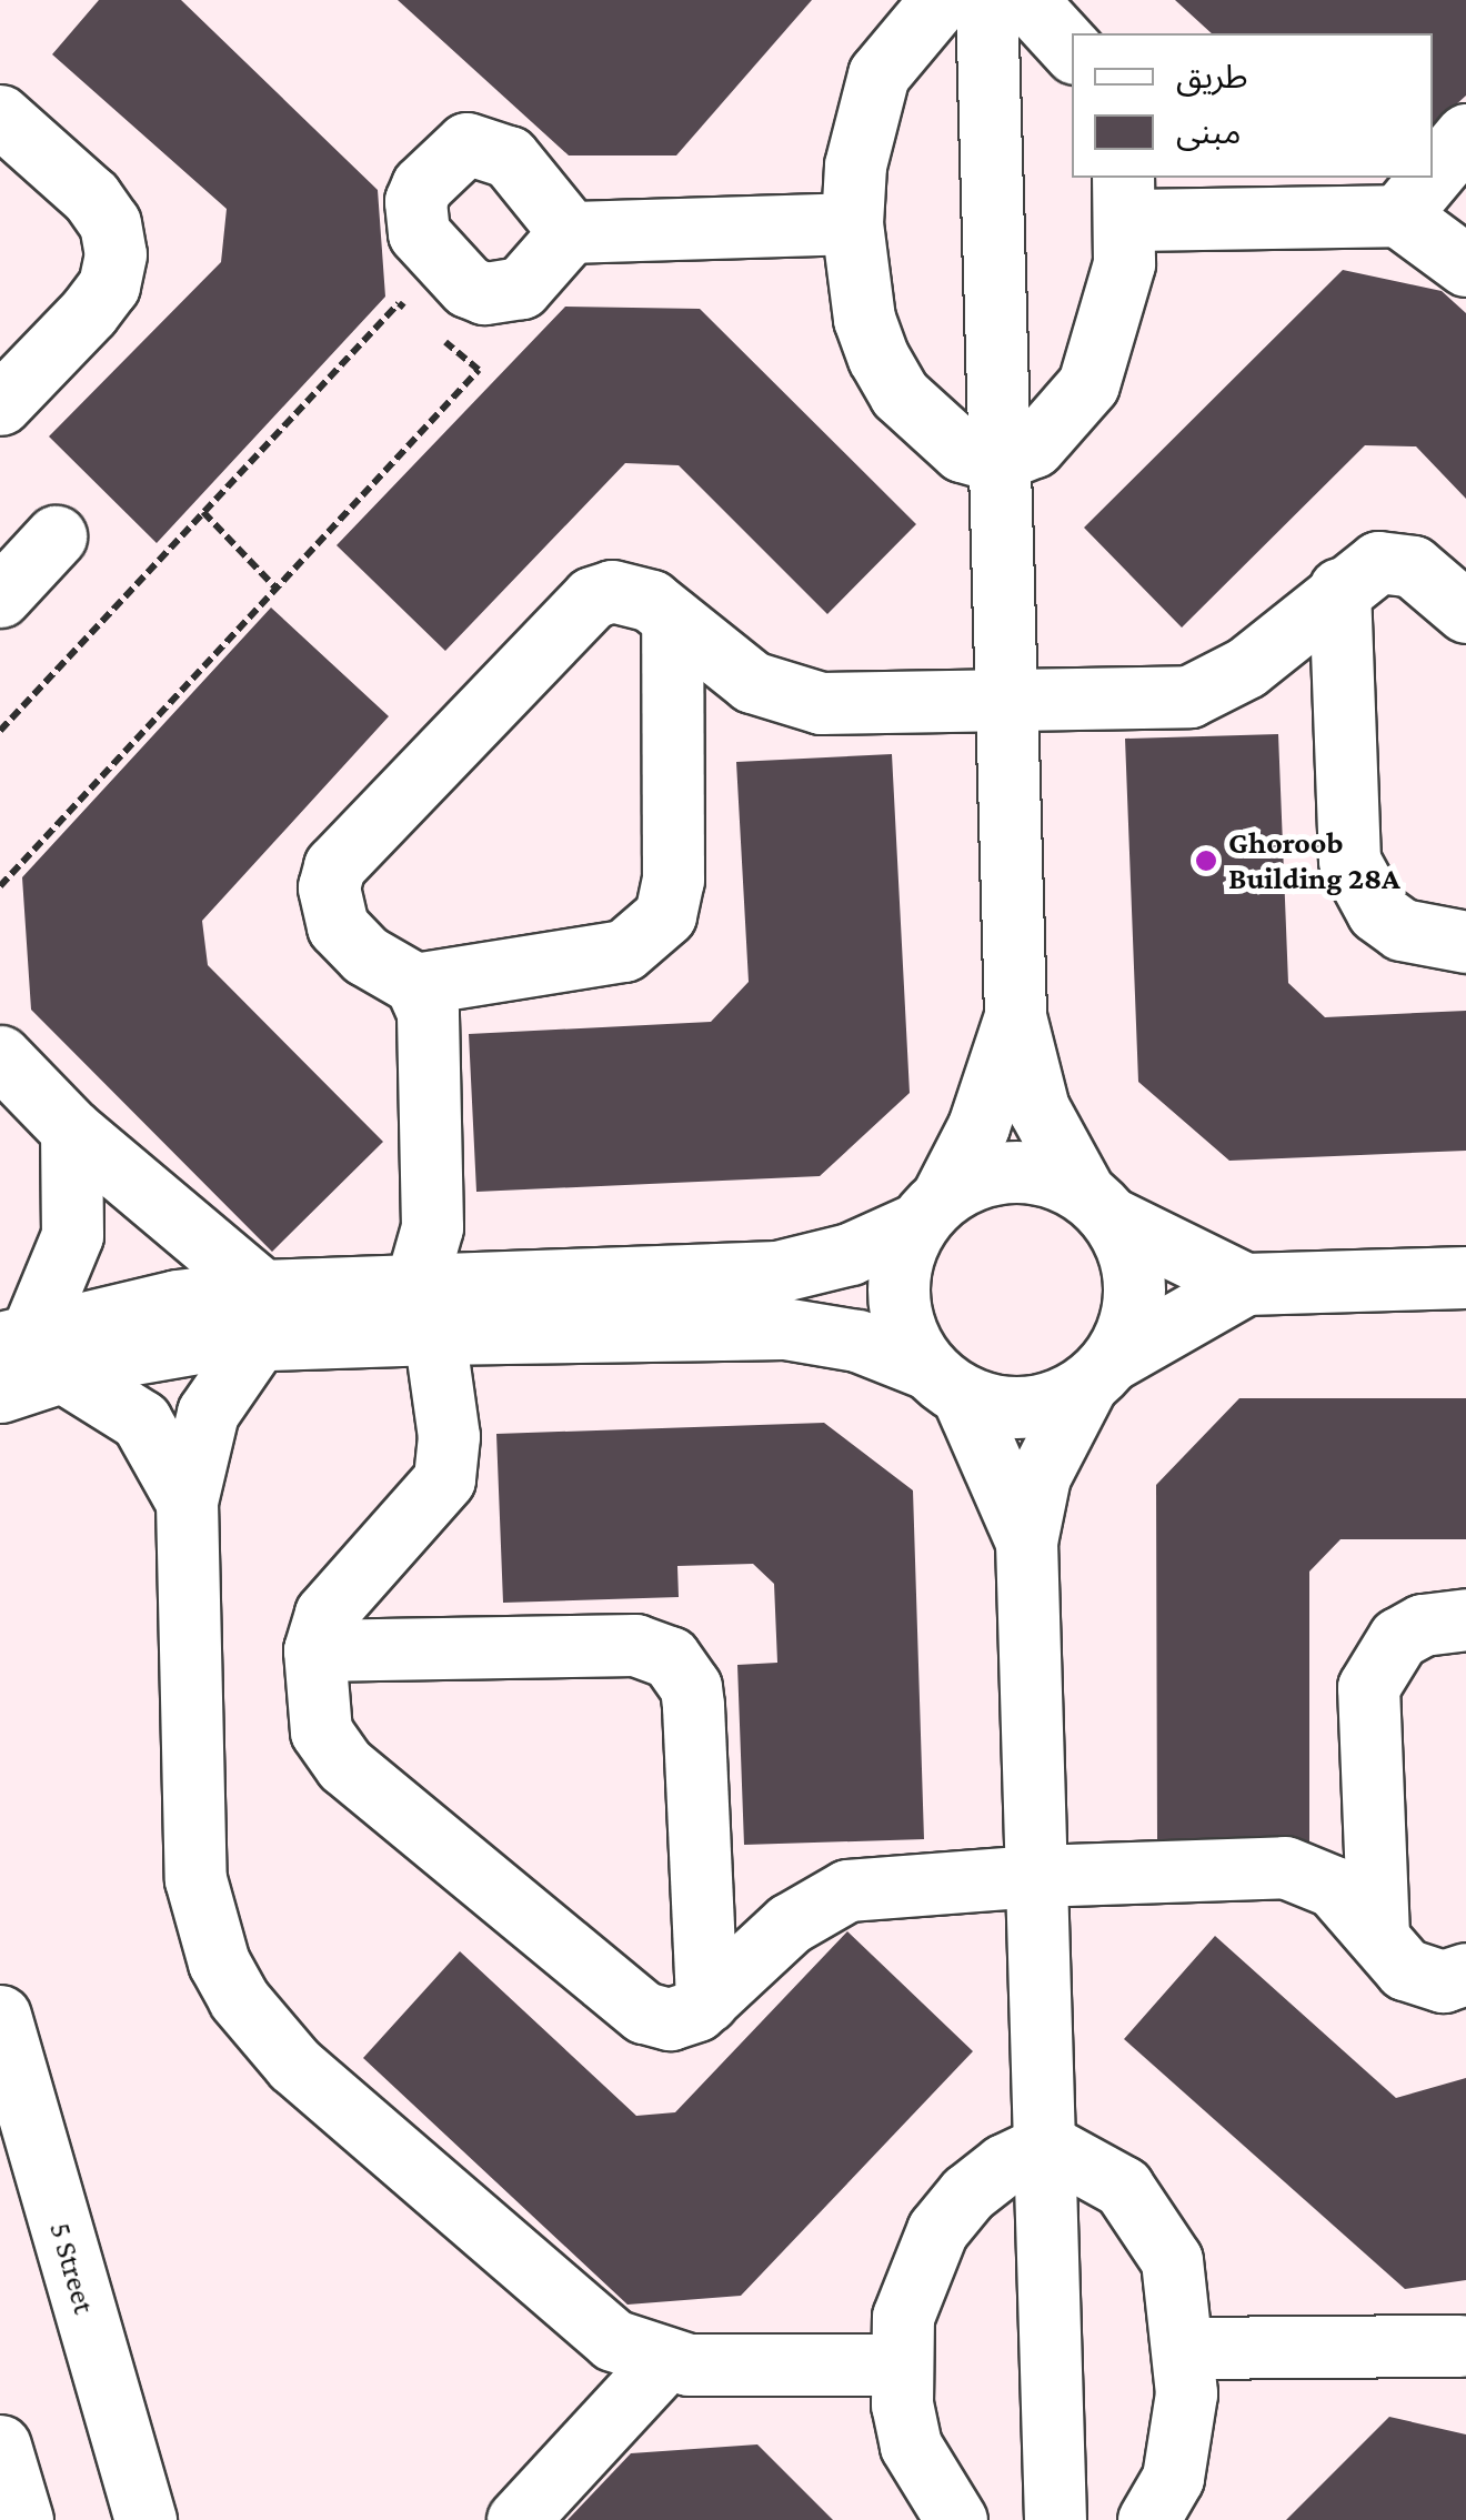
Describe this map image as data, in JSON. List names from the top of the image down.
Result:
{
  "streets": {
    "street": ["5 Street"]
  },
  "places": ["Ghoroob Building 28A"],
  "legend": ["طريق", "مبنى"]
}
